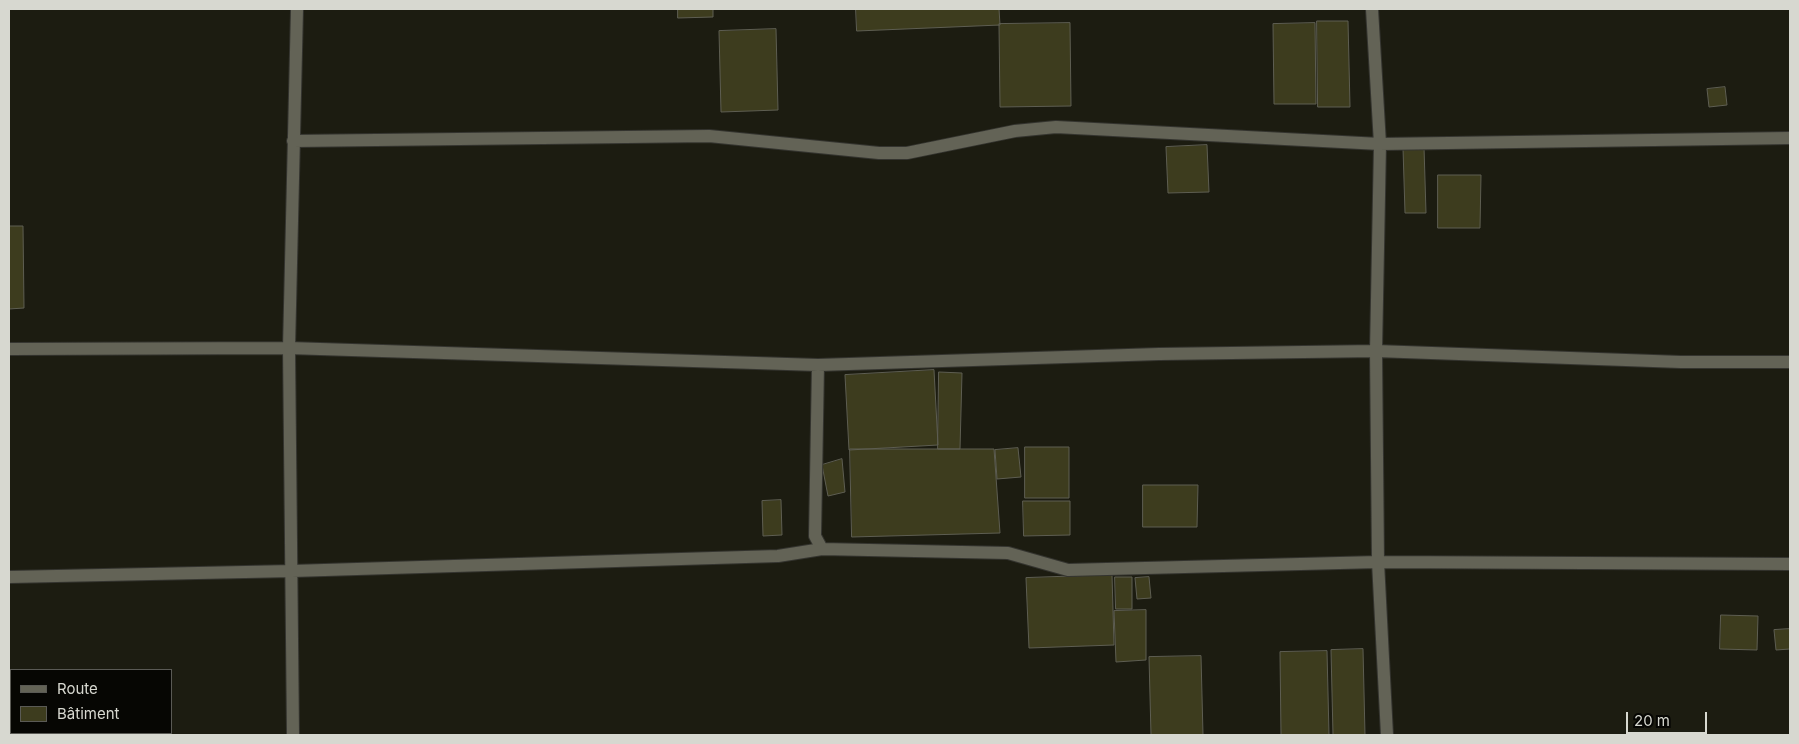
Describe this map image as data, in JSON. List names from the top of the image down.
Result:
{
  "legend": ["Route", "Bâtiment"],
  "scale_bar": "20 m"
}
